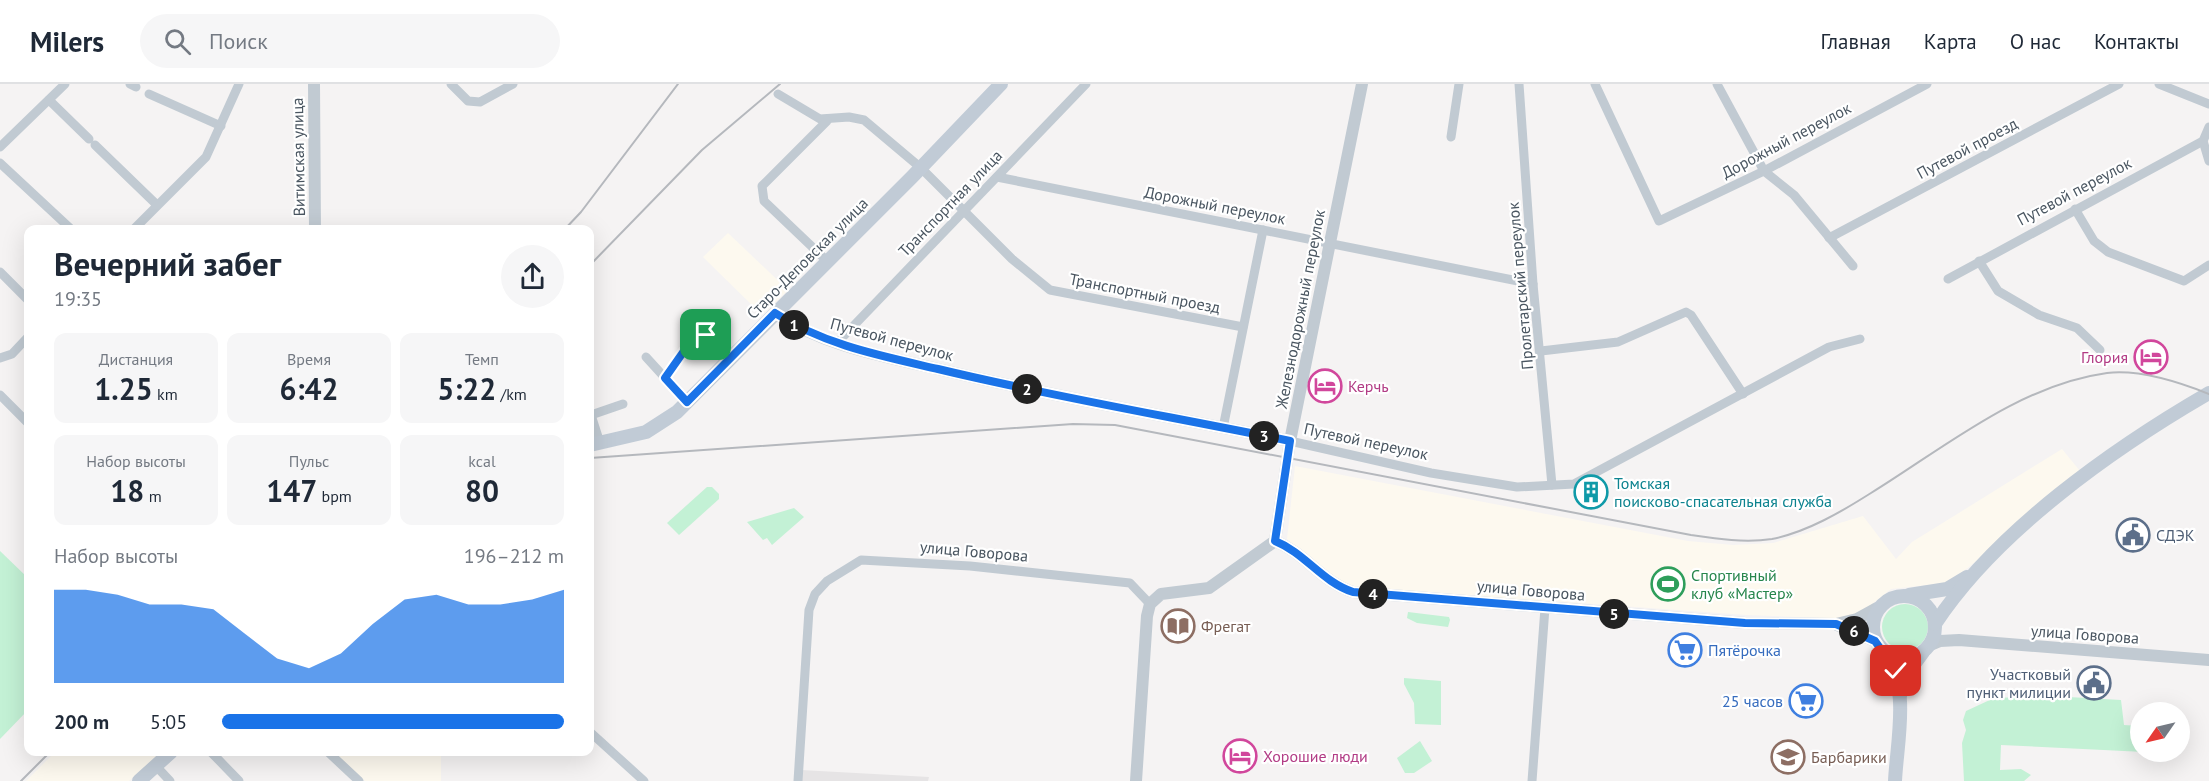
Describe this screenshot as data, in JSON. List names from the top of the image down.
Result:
{
  "streets": {
    "main road": ["Старо-Деповская улица"],
    "street": [
      "Дорожный переулок",
      "Путевой проезд",
      "Витимская улица",
      "Путевой переулок",
      "Транспортная улица",
      "Пролетарский переулок",
      "Транспортный проезд",
      "Железнодорожный переулок",
      "улица Говорова"
    ]
  },
  "crossings": [
    ["Дорожный переулок", "Транспортная улица"],
    ["Дорожный переулок", "Пролетарский переулок"],
    ["Дорожный переулок", "Железнодорожный переулок"],
    ["Путевой переулок", "Транспортная улица"],
    ["Путевой переулок", "Старо-Деповская улица"],
    ["Путевой переулок", "Пролетарский переулок"],
    ["Путевой переулок", "Железнодорожный переулок"],
    ["Транспортная улица", "Транспортный проезд"],
    ["Старо-Деповская улица", "Транспортный проезд"],
    ["Железнодорожный переулок", "улица Говорова"]
  ],
  "places": {
    "hotel": ["Глория", "Керчь", "Хорошие люди"],
    "building": ["Томская поисково-спасательная служба"],
    "public building": ["СДЭК", "Участковый пункт милиции"],
    "sports": ["Спортивный клуб «Мастер»"],
    "library": ["Фрегат"],
    "supermarket": ["Пятёрочка", "25 часов"],
    "school or university": ["Барбарики"]
  },
  "north": "bottom left",
  "page": {
    "header": "Milers",
    "search": "Поиск",
    "nav": [
      "Главная",
      "Карта",
      "О нас",
      "Контакты"
    ],
    "heading": ["Вечерний забег", "19:35"],
    "pins": [
      "1",
      "2",
      "3",
      "4",
      "5",
      "6"
    ],
    "stats": [
      ["Дистанция", "1.25 km"],
      ["Время", "6:42"],
      ["Темп", "5:22 /km"],
      ["Набор высоты", "18 m"],
      ["Пульс", "147 bpm"],
      ["kcal", "80"]
    ],
    "chart": ["Набор высоты", "196–212 m"],
    "list": [
      {
        "name": "200 m",
        "note": "5:05"
      }
    ]
  }
}
